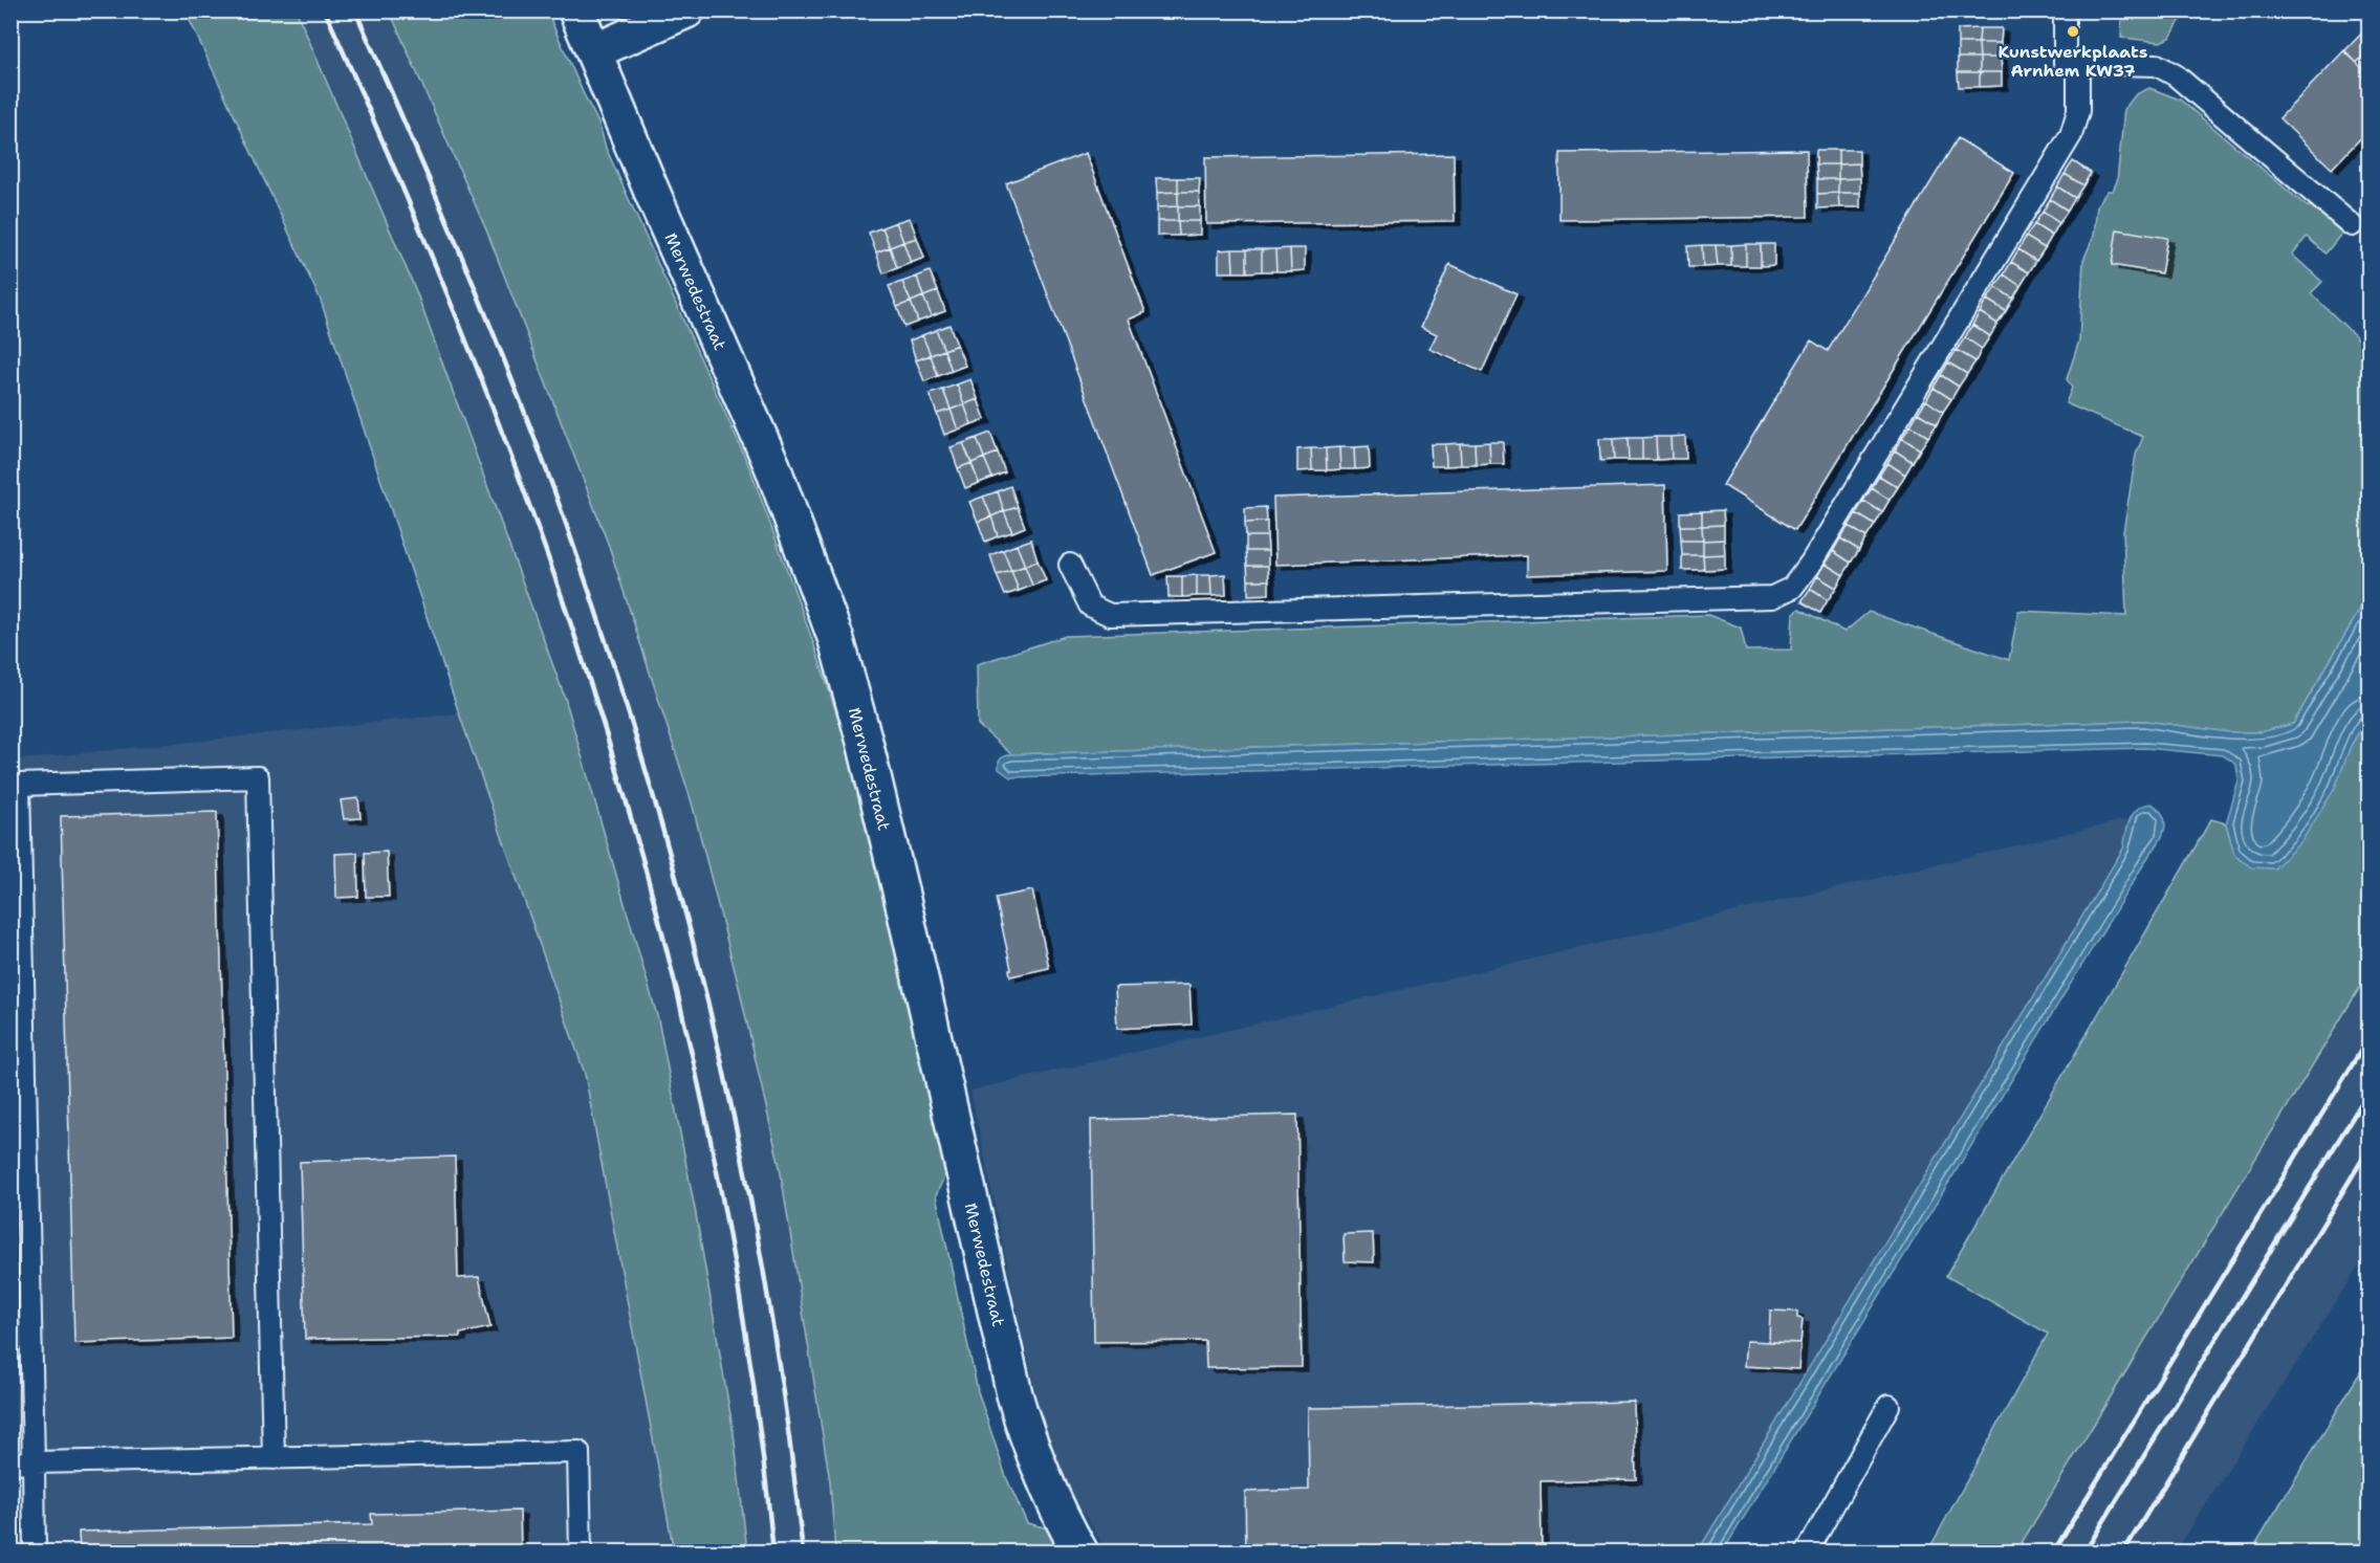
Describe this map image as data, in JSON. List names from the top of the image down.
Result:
{
  "streets": {
    "street": ["Merwedestraat"]
  },
  "places": ["Kunstwerkplaats Arnhem KW37"]
}
